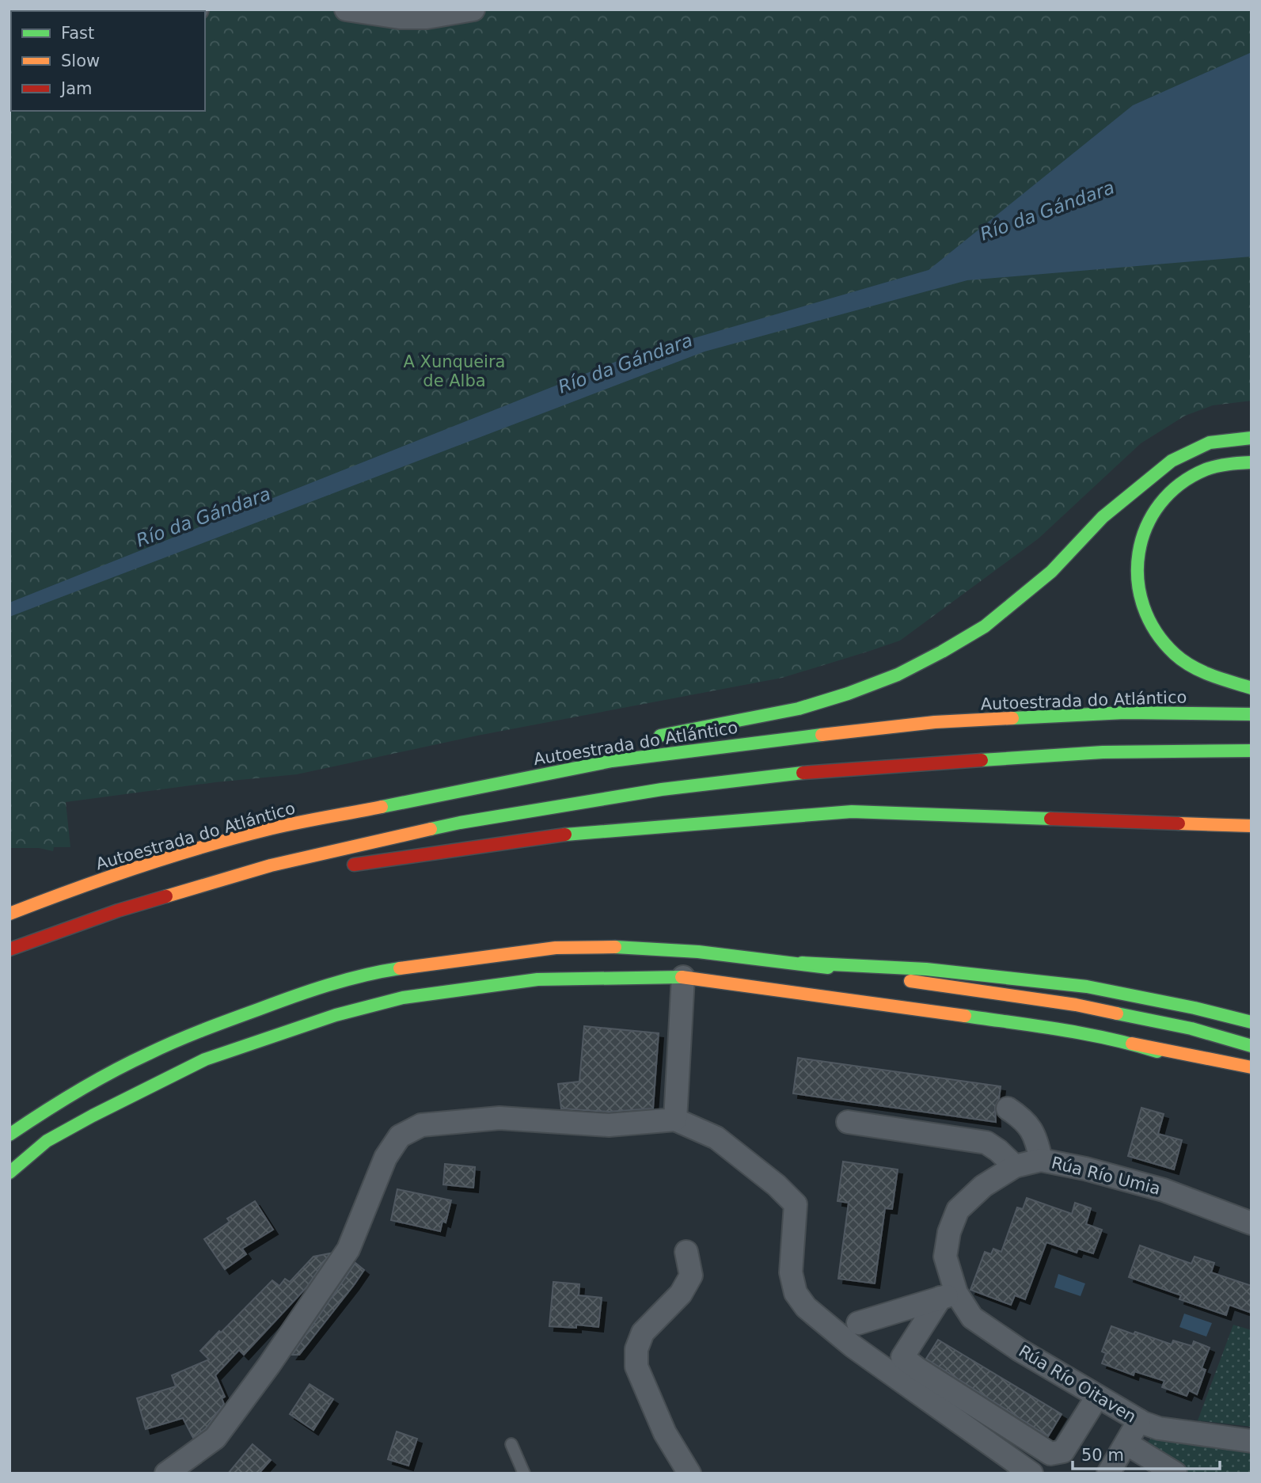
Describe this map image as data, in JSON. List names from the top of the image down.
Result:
{
  "streets": {
    "main road": ["Autoestrada do Atlántico"],
    "street": ["Rúa Río Umia", "Rúa Río Oitaven"]
  },
  "crossings": [
    ["Rúa Río Umia", "Rúa Río Oitaven"]
  ],
  "water": ["Río da Gándara"],
  "parks": ["A Xunqueira de Alba"],
  "legend": ["Fast", "Slow", "Jam"],
  "scale_bar": "50 m"
}
